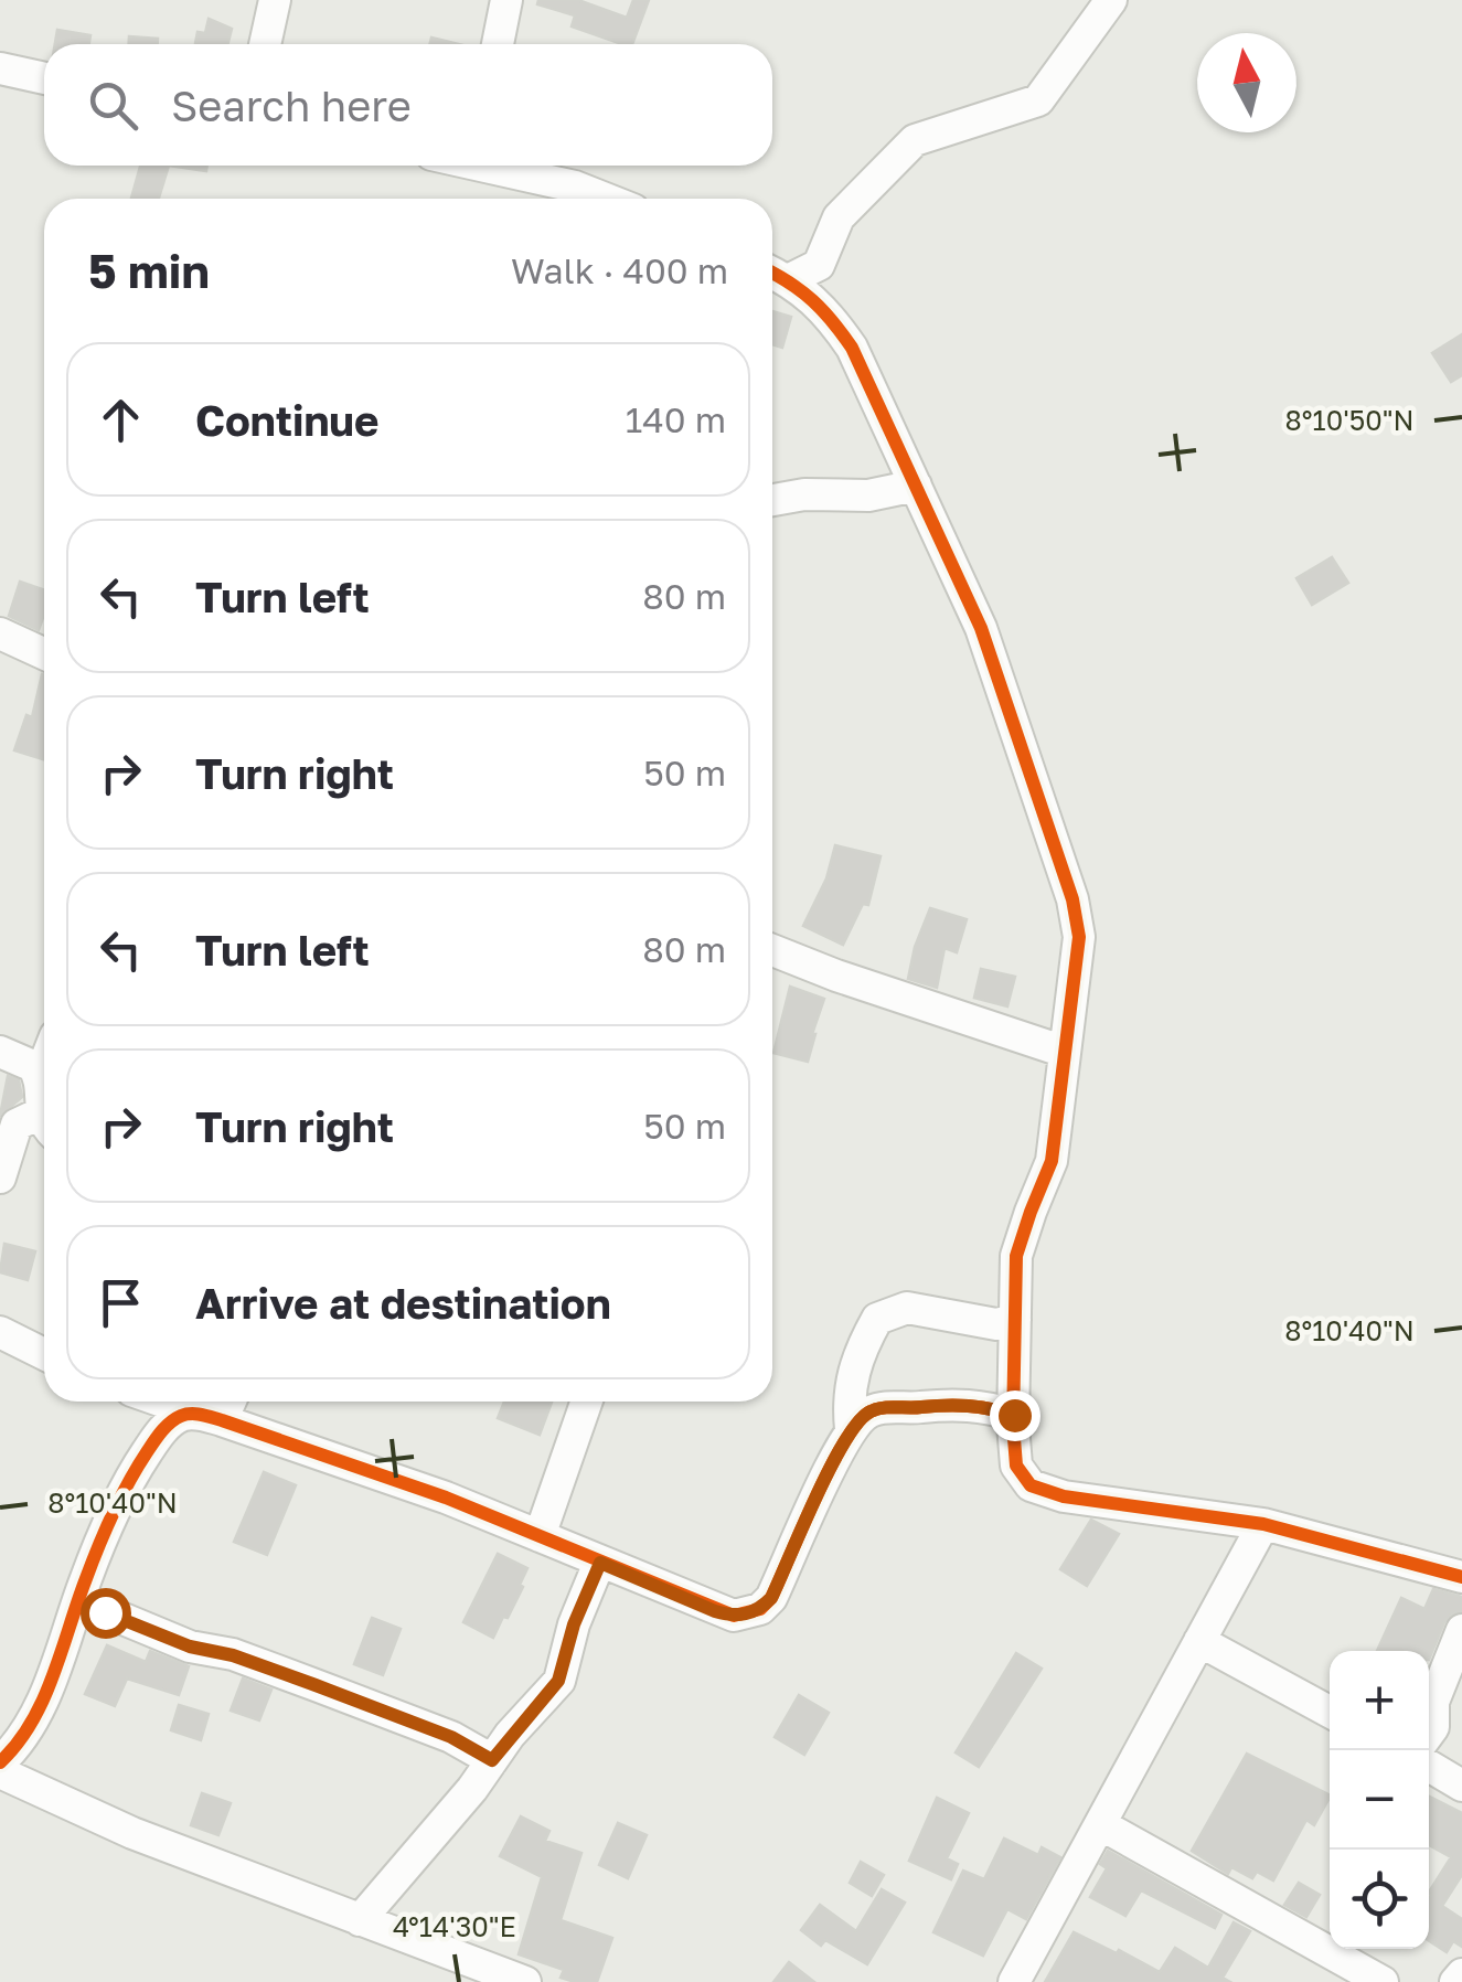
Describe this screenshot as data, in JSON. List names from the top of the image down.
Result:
{
  "north": "top",
  "page": {
    "search": "Search here",
    "heading": ["5 min", "Walk · 400 m"],
    "list": [
      ["Continue", "140 m"],
      ["Turn left", "80 m"],
      ["Turn right", "50 m"],
      ["Turn left", "80 m"],
      ["Turn right", "50 m"],
      "Arrive at destination"
    ],
    "map_buttons": ["+", "−"]
  },
  "coordinates": ["8°10'50\"N", "8°10'40\"N", "4°14'30\"E"]
}
